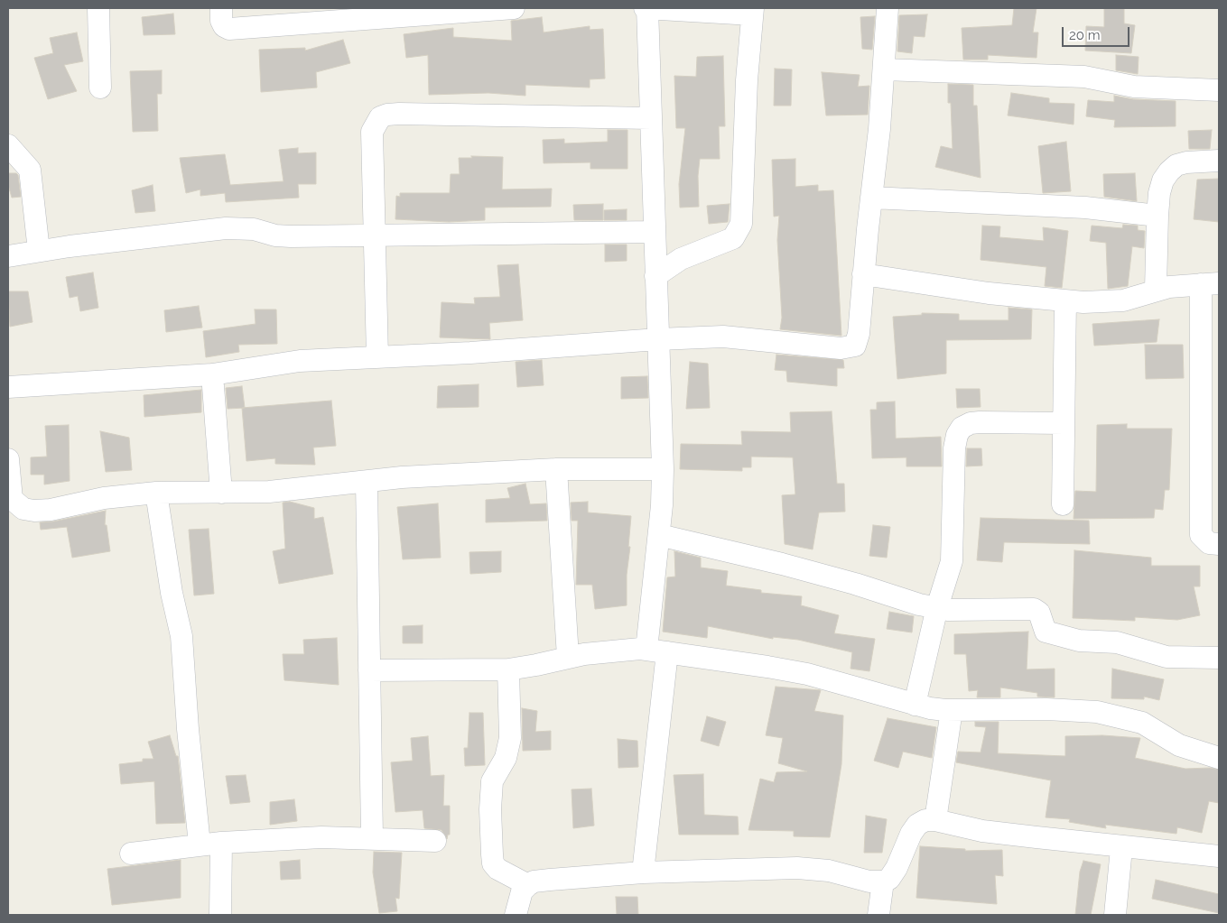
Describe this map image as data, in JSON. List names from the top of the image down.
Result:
{
  "scale_bar": "20 m"
}
